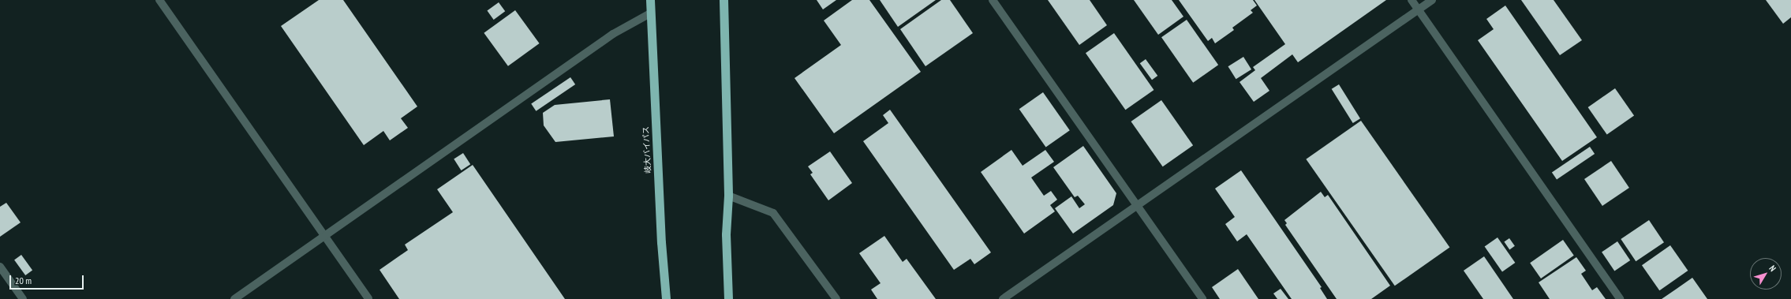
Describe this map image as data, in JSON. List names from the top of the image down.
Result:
{
  "streets": {
    "highway": ["岐大バイパス"]
  },
  "scale_bar": "20 m",
  "north": "top right"
}
